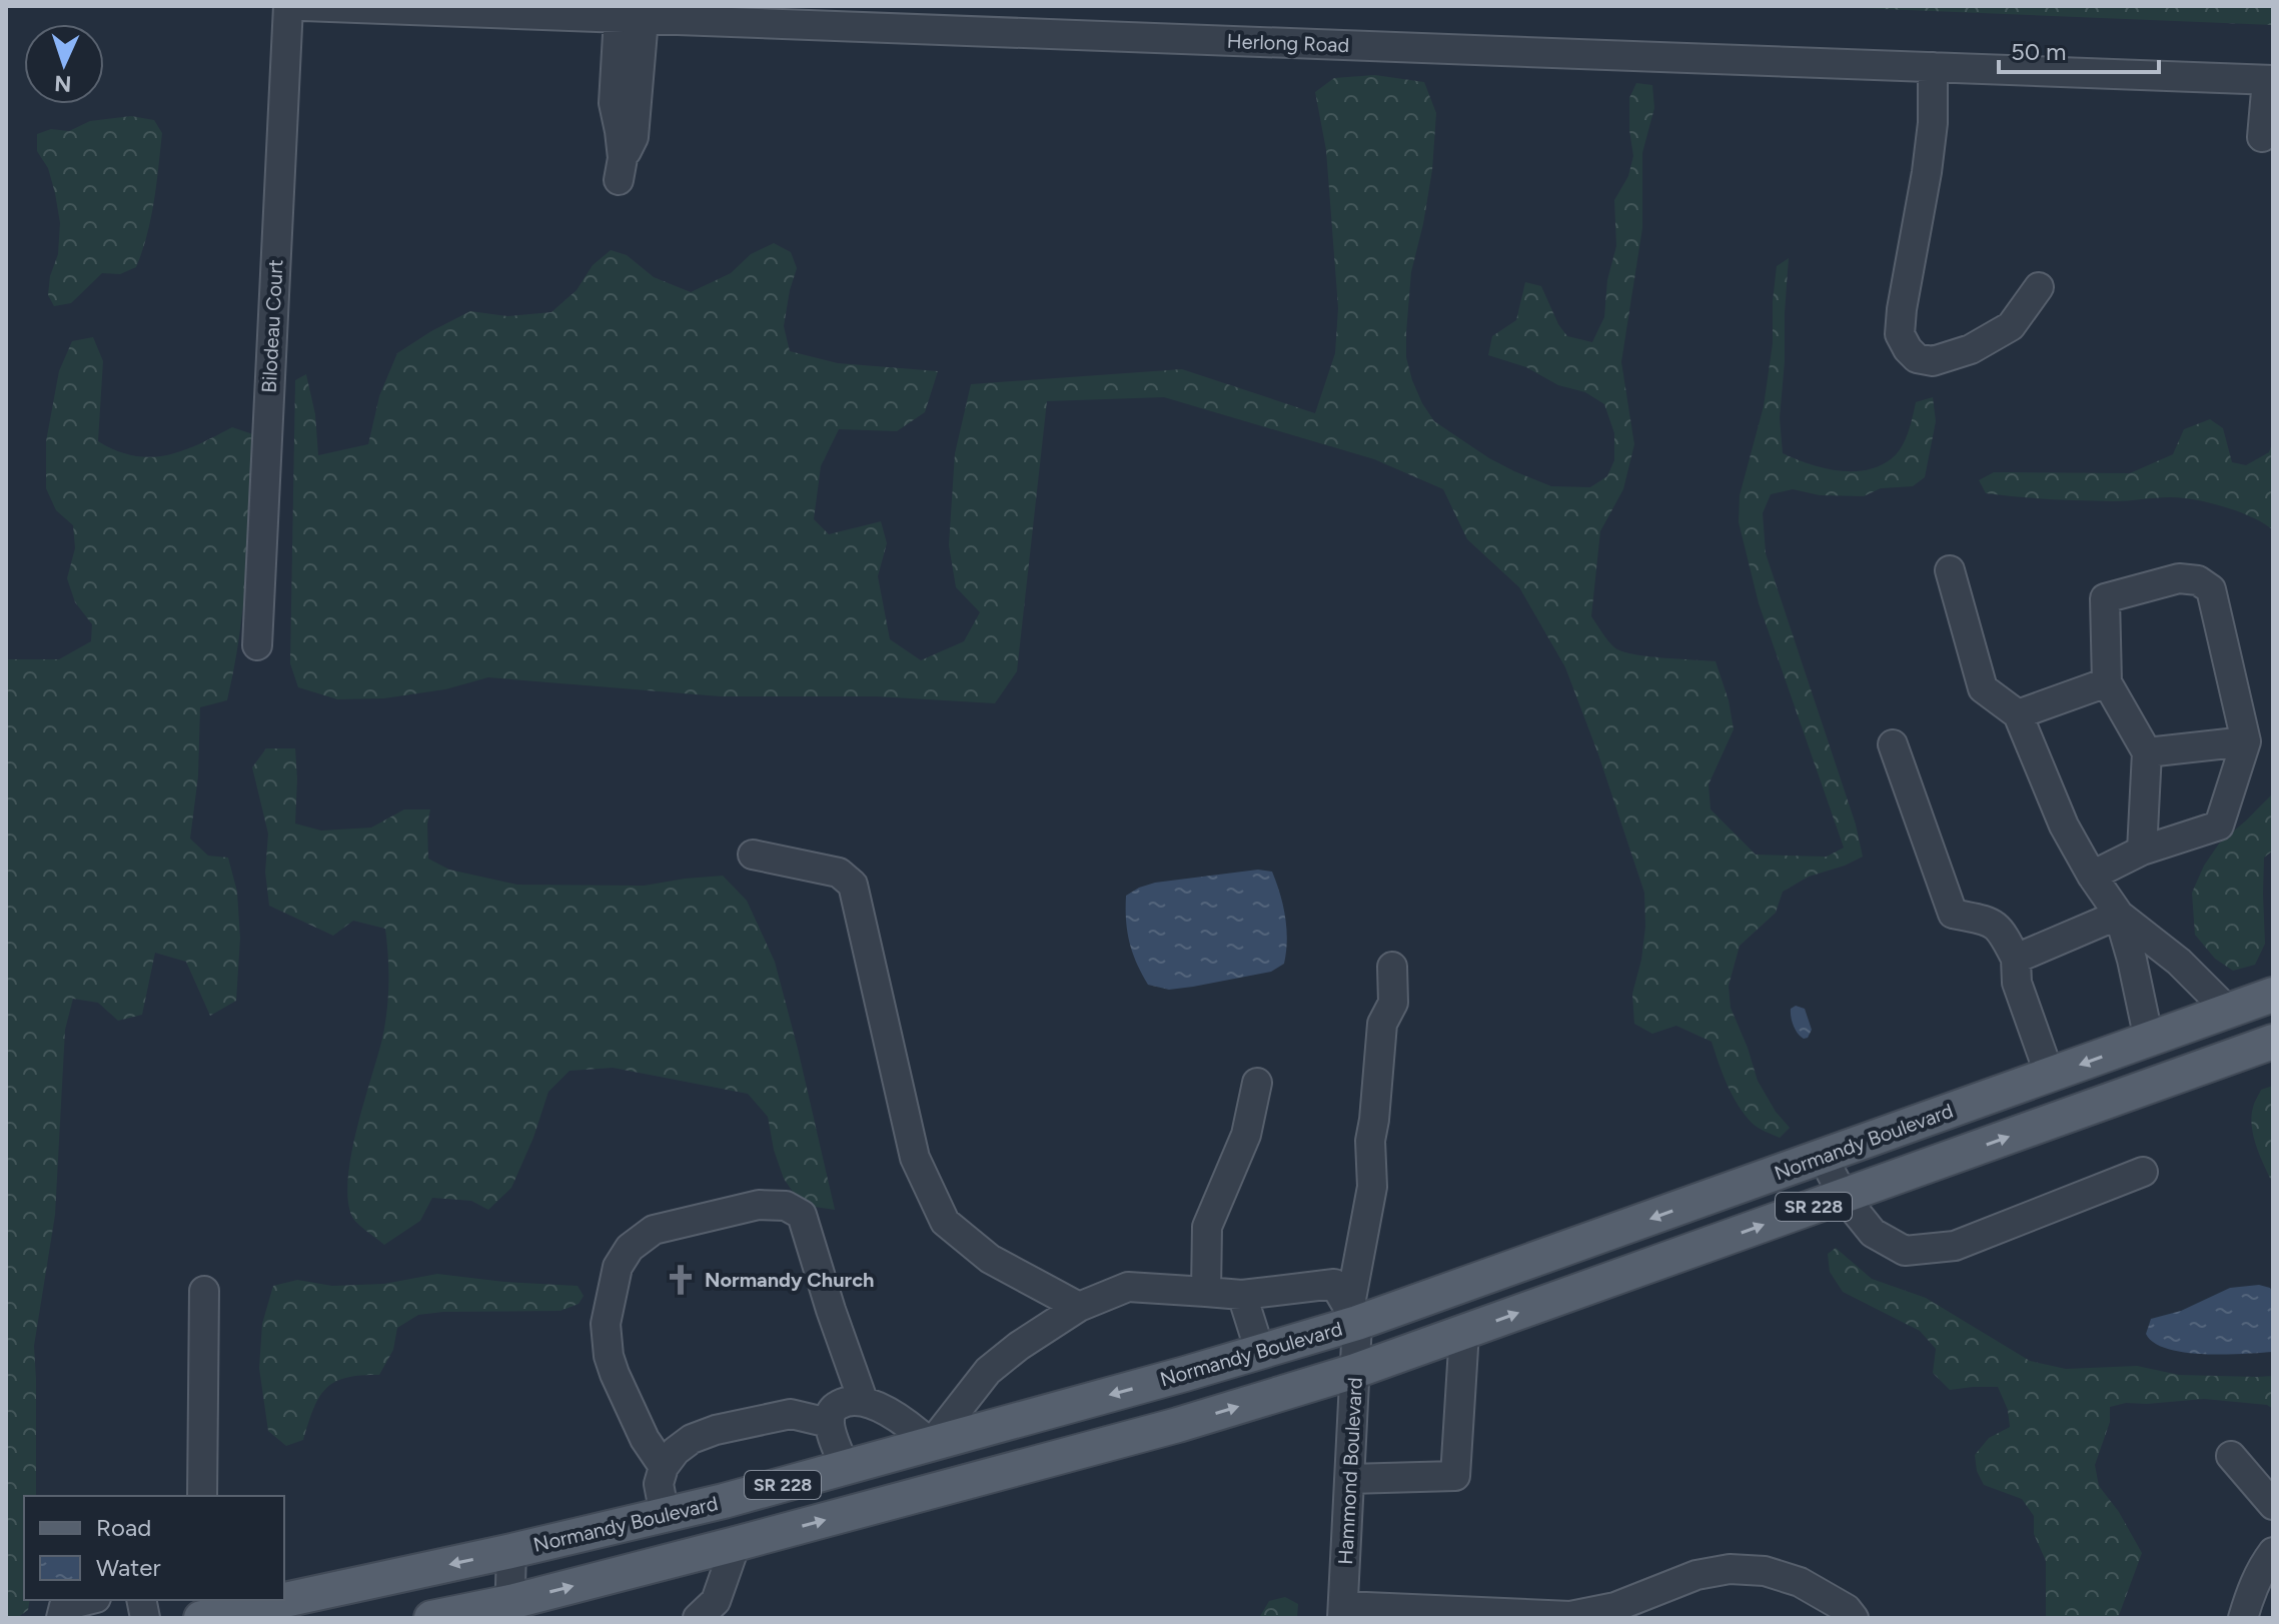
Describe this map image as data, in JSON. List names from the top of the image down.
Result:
{
  "streets": {
    "main road": ["Normandy Boulevard", "SR 228"],
    "street": ["Herlong Road", "Bilodeau Court", "Hammond Boulevard"]
  },
  "crossings": [
    ["Normandy Boulevard", "Hammond Boulevard"],
    ["SR 228", "Hammond Boulevard"]
  ],
  "places": {
    "church": ["Normandy Church"]
  },
  "legend": ["Road", "Water"],
  "scale_bar": "50 m",
  "north": "bottom"
}
